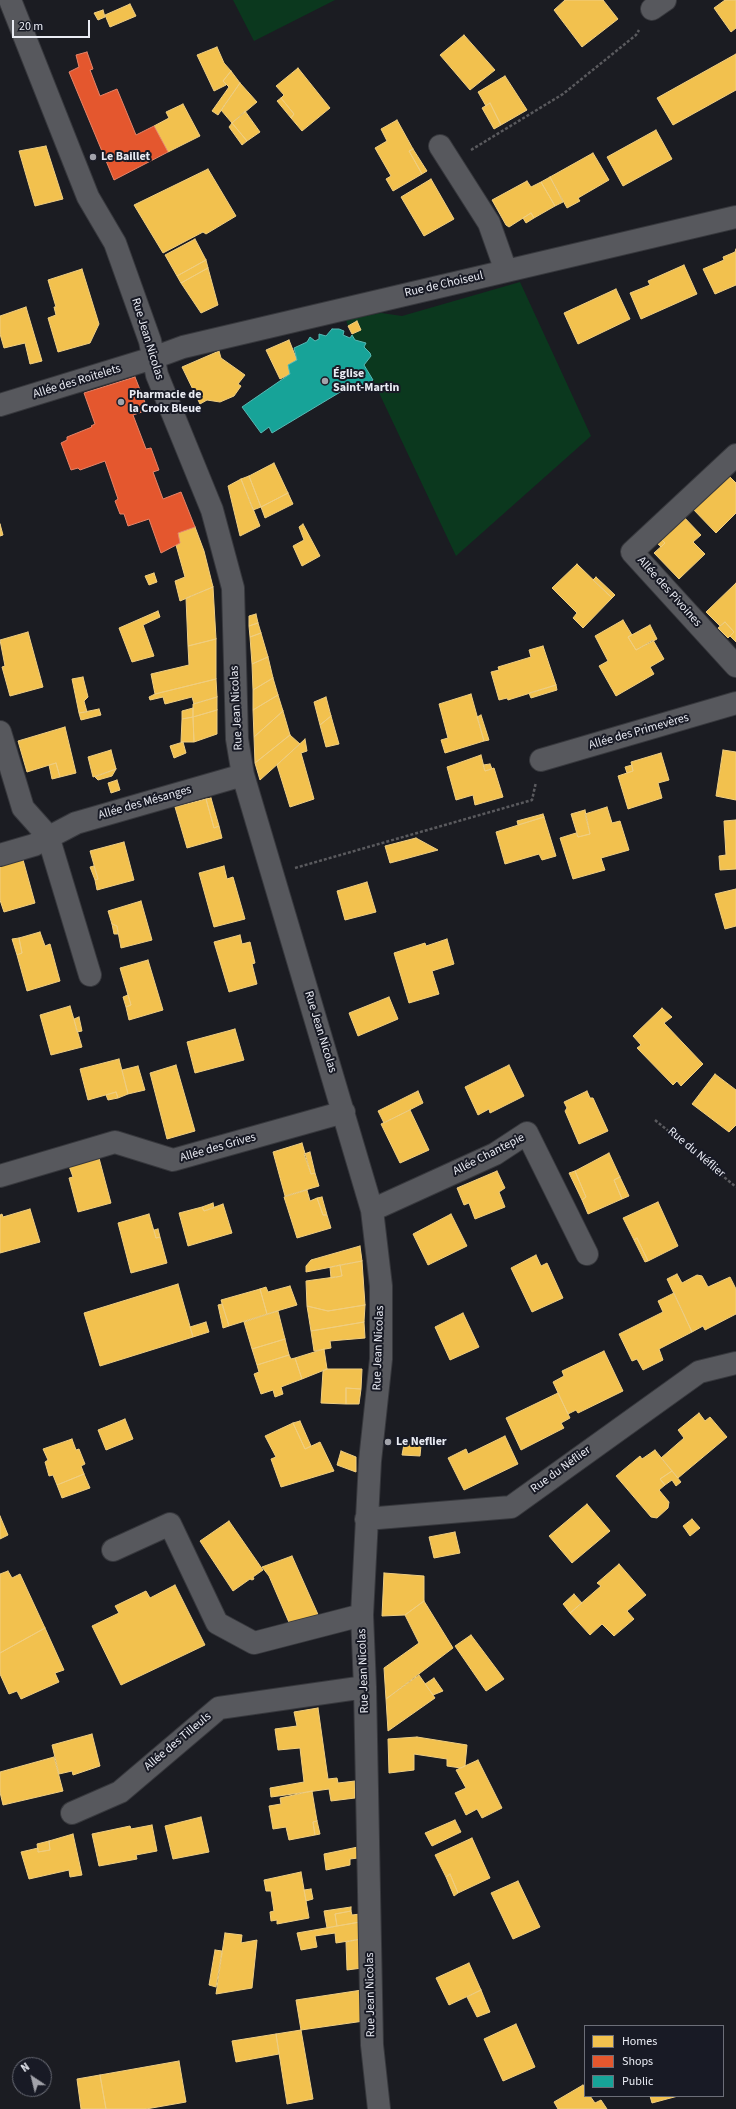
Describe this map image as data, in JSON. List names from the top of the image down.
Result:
{
  "streets": {
    "street": [
      "Rue de Choiseul",
      "Rue Jean Nicolas",
      "Allée des Roitelets",
      "Allée des Pivoines",
      "Allée des Primevères",
      "Allée des Mésanges",
      "Allée des Grives",
      "Rue du Néflier",
      "Allée Chantepie",
      "Allée des Tilleuls"
    ]
  },
  "crossings": [
    ["Rue de Choiseul", "Rue Jean Nicolas"],
    ["Rue de Choiseul", "Allée des Roitelets"],
    ["Rue Jean Nicolas", "Allée des Roitelets"],
    ["Rue Jean Nicolas", "Allée des Mésanges"],
    ["Rue Jean Nicolas", "Allée des Grives"],
    ["Rue Jean Nicolas", "Rue du Néflier"],
    ["Rue Jean Nicolas", "Allée Chantepie"],
    ["Rue Jean Nicolas", "Allée des Tilleuls"]
  ],
  "places": [
    "Le Baillet",
    "Église Saint-Martin",
    "Pharmacie de la Croix Bleue",
    "Le Neflier"
  ],
  "legend": ["Homes", "Shops", "Public"],
  "scale_bar": "20 m",
  "north": "top left"
}
